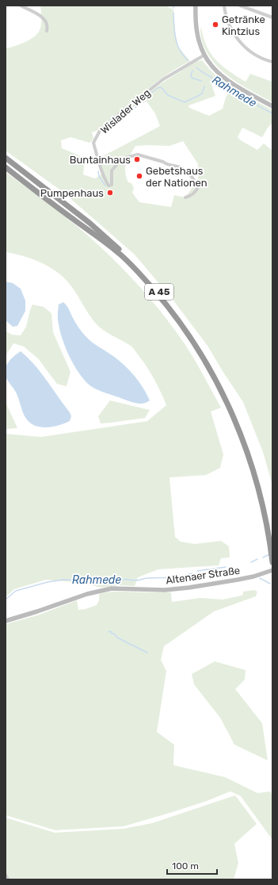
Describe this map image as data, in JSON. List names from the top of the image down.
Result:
{
  "streets": {
    "highway": ["A 45"],
    "main road": ["Altenaer Straße"],
    "street": ["Wislader Weg"]
  },
  "water": ["Rahmede"],
  "places": [
    "Getränke Kintzius",
    "Buntainhaus",
    "Gebetshaus der Nationen",
    "Pumpenhaus"
  ],
  "scale_bar": "100 m"
}
